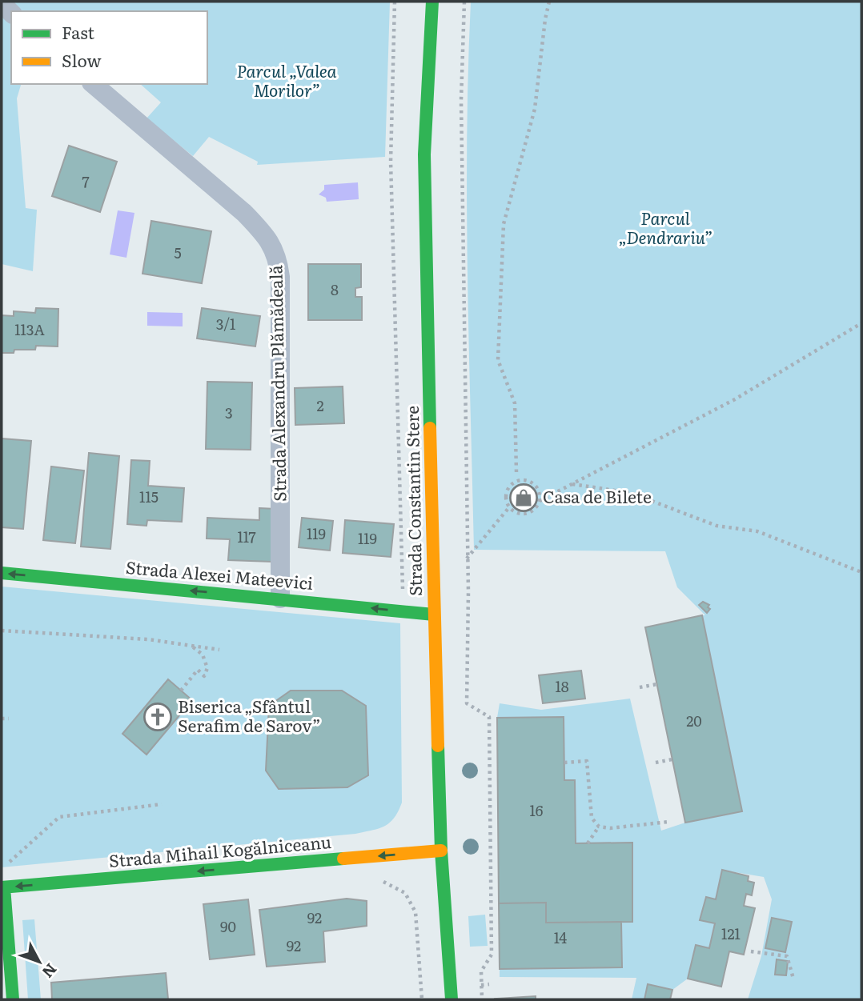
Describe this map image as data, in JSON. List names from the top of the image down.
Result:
{
  "streets": {
    "main road": ["Strada Constantin Stere", "Strada Alexei Mateevici", "Strada Mihail Kogălniceanu"],
    "street": ["Strada Alexandru Plămădeală"]
  },
  "crossings": [
    ["Strada Alexandru Plămădeală", "Strada Alexei Mateevici"],
    ["Strada Constantin Stere", "Strada Alexei Mateevici"],
    ["Strada Constantin Stere", "Strada Mihail Kogălniceanu"]
  ],
  "one_way": ["Strada Alexei Mateevici", "Strada Mihail Kogălniceanu"],
  "parks": ["Parcul „Valea Morilor”", "Parcul „Dendrariu”"],
  "places": {
    "shop": ["Casa de Bilete"],
    "church": ["Biserica „Sfântul Serafim de Sarov”"]
  },
  "house_numbers": [
    "7",
    "5",
    "8",
    "3/1",
    "113A",
    "2",
    "3",
    "115",
    "119",
    "117",
    "119",
    "18",
    "20",
    "16",
    "92",
    "90",
    "121",
    "14",
    "92"
  ],
  "legend": ["Fast", "Slow"],
  "north": "bottom right"
}
